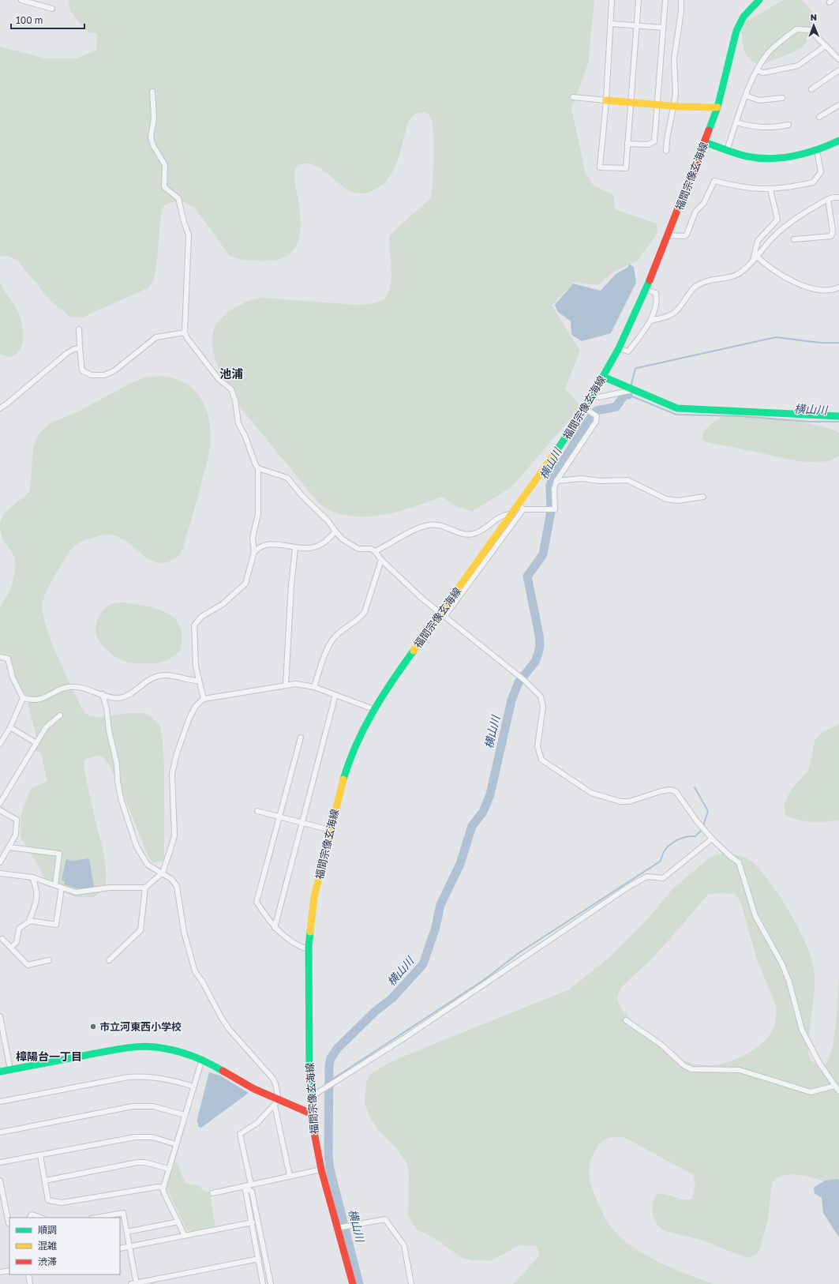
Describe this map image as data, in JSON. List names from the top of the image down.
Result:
{
  "streets": {
    "main road": ["福間宗像玄海線"]
  },
  "districts": ["池浦", "樟陽台一丁目"],
  "water": ["横山川"],
  "places": ["市立河東西小学校"],
  "legend": ["順調", "混雑", "渋滞"],
  "scale_bar": "100 m",
  "north": "top"
}
